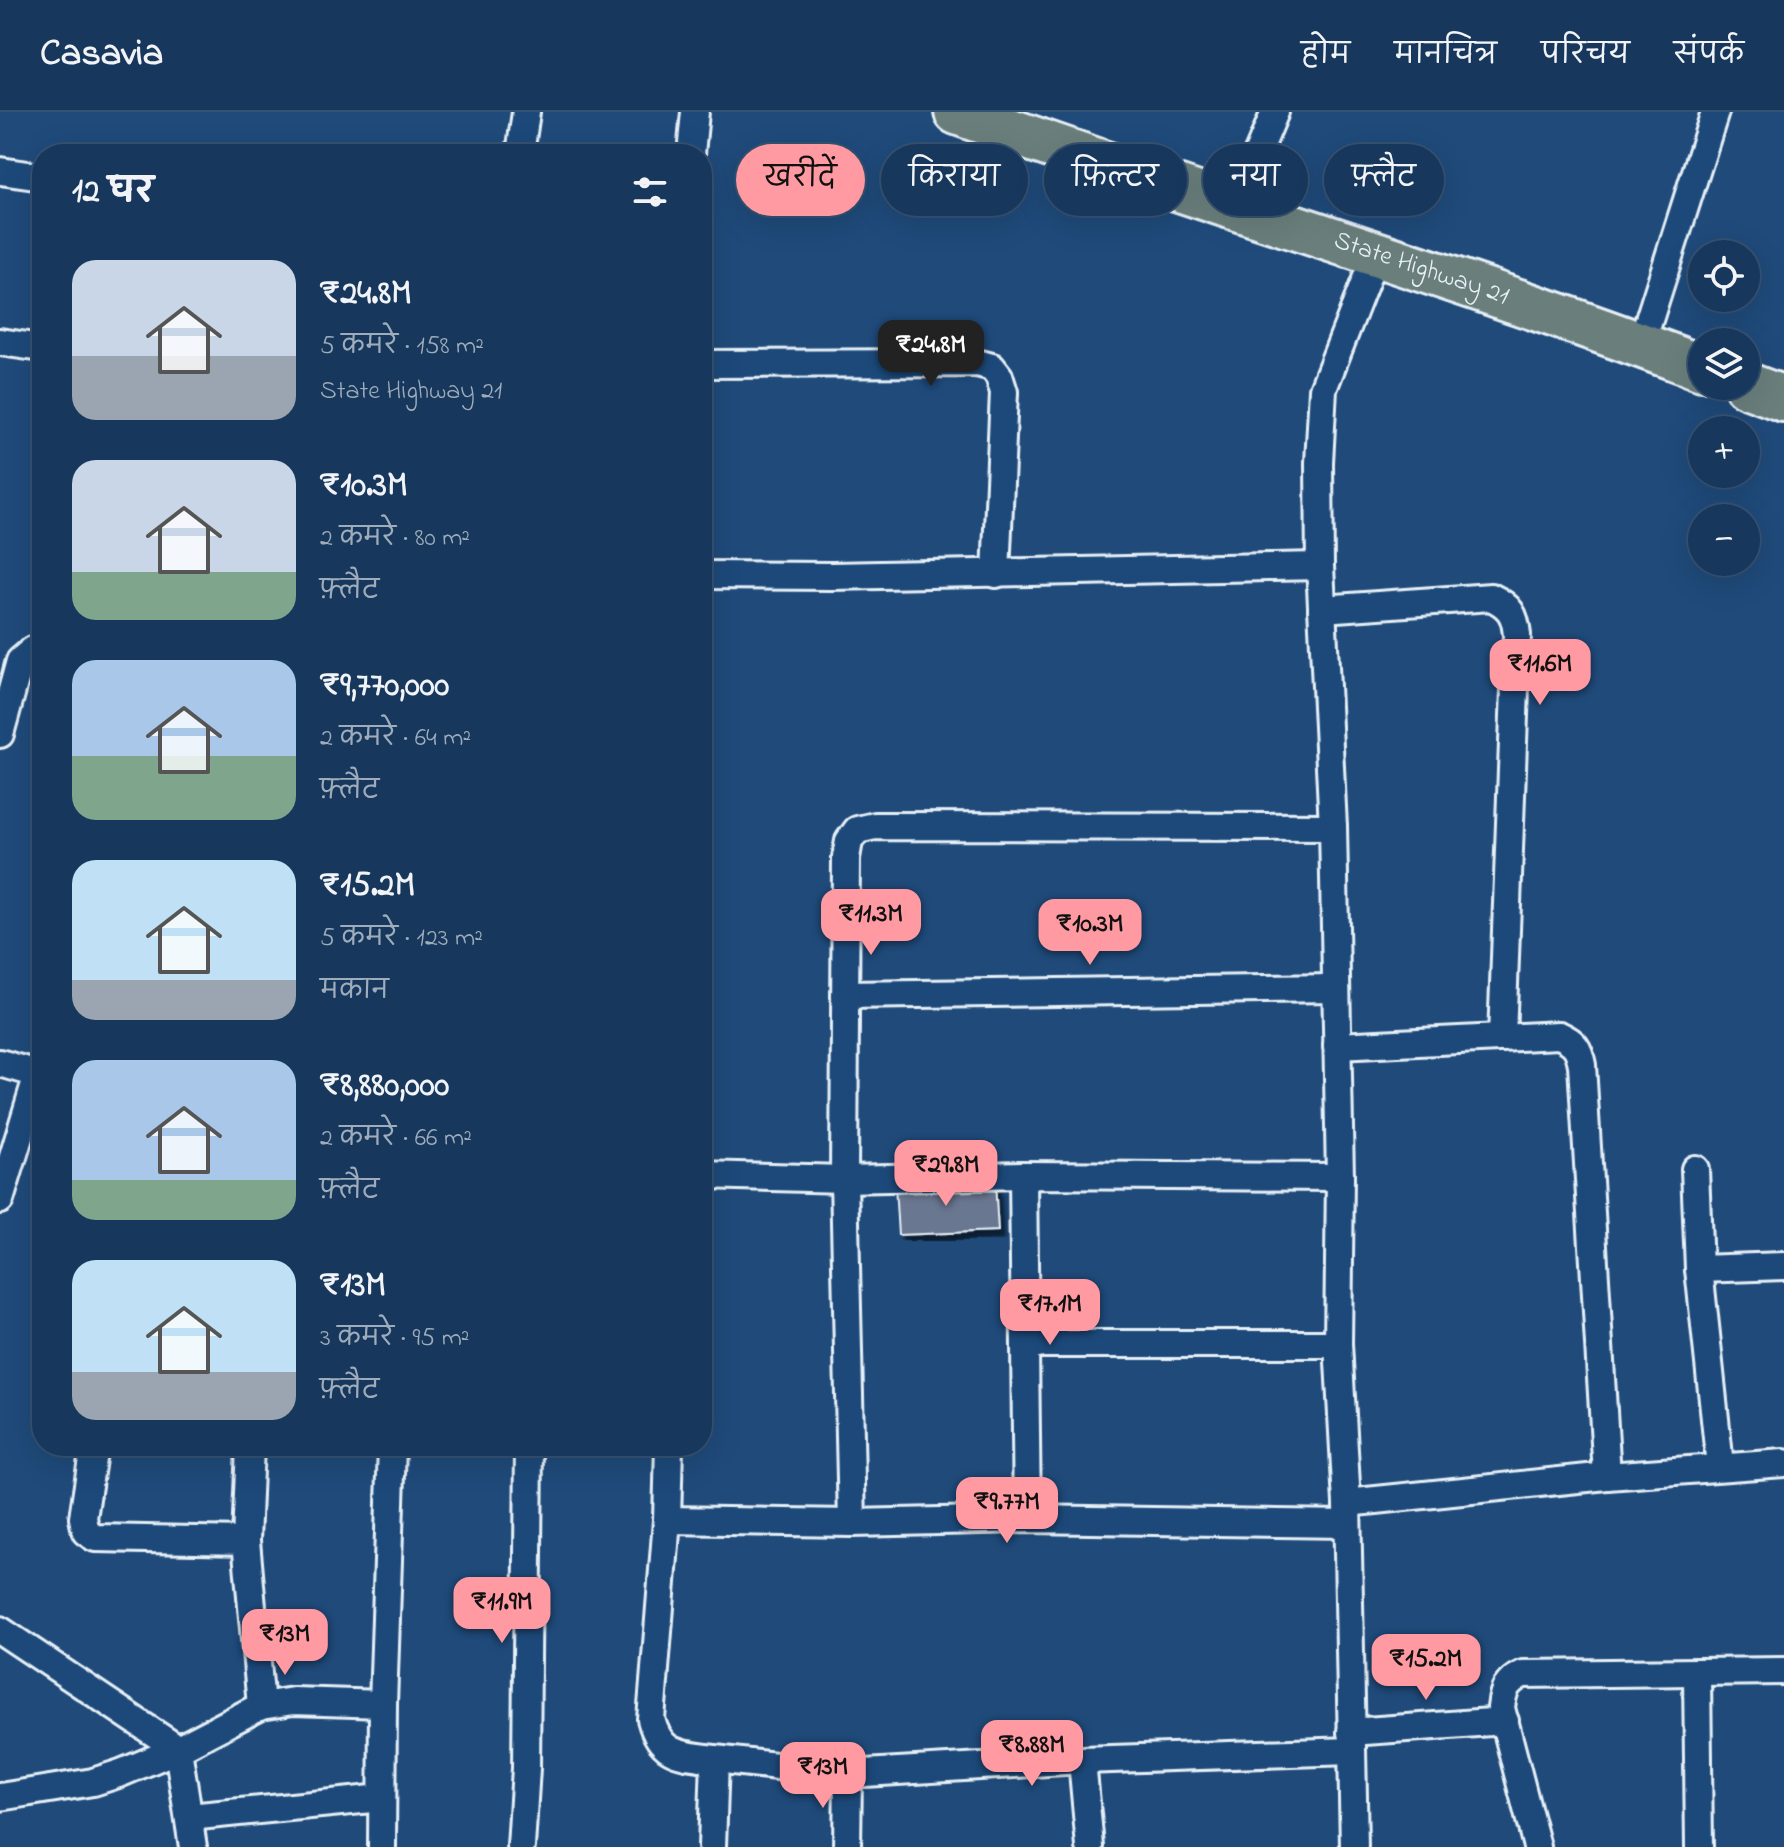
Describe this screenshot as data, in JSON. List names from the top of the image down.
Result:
{
  "streets": {
    "highway": ["State Highway 21"]
  },
  "page": {
    "header": "Casavia",
    "nav": [
      "होम",
      "मानचित्र",
      "परिचय",
      "संपर्क"
    ],
    "chip": [
      "खरीदें",
      "किराया",
      "फ़िल्टर",
      "नया",
      "फ़्लैट"
    ],
    "heading": "12 घर",
    "map_buttons": ["+", "−"],
    "list": [
      {
        "name": "₹24.8M",
        "note": "5 कमरे · 158 m² · State Highway 21"
      },
      {
        "name": "₹10.3M",
        "note": "2 कमरे · 80 m² · फ़्लैट"
      },
      {
        "name": "₹9,770,000",
        "note": "2 कमरे · 64 m² · फ़्लैट"
      },
      {
        "name": "₹15.2M",
        "note": "5 कमरे · 123 m² · मकान"
      },
      {
        "name": "₹8,880,000",
        "note": "2 कमरे · 66 m² · फ़्लैट"
      },
      {
        "name": "₹13M",
        "note": "3 कमरे · 95 m² · फ़्लैट"
      }
    ],
    "price": [
      "₹24.8M",
      "₹11.6M",
      "₹11.3M",
      "₹10.3M",
      "₹29.8M",
      "₹17.1M",
      "₹9.77M",
      "₹11.9M",
      "₹13M",
      "₹15.2M",
      "₹8.88M",
      "₹13M"
    ]
  }
}
